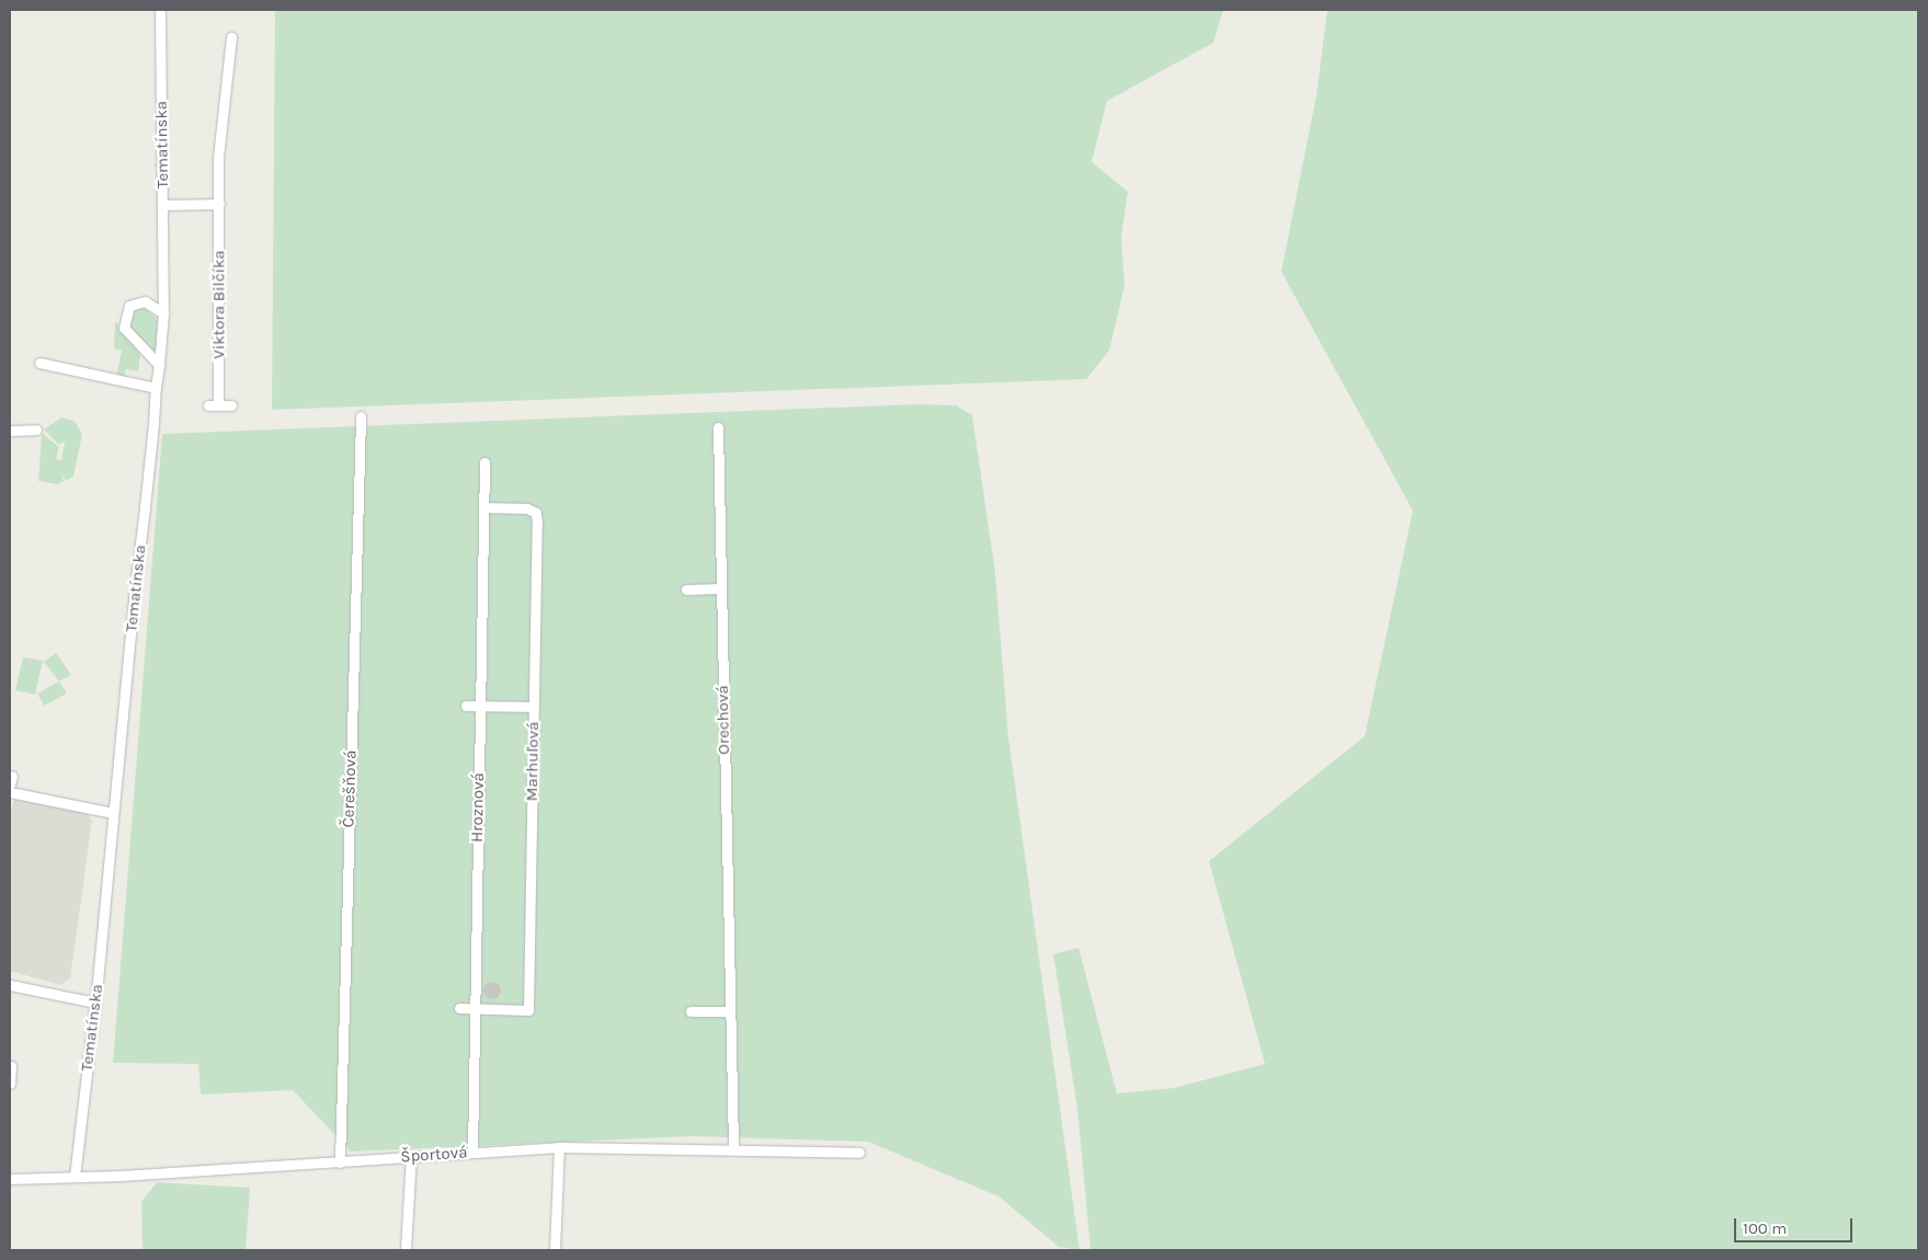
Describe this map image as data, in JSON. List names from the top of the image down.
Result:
{
  "streets": {
    "street": [
      "Tematínska",
      "Viktora Bilčíka",
      "Orechová",
      "Marhuľová",
      "Čerešňová",
      "Hroznová",
      "Športová"
    ]
  },
  "crossings": [
    ["Tematínska", "Športová"],
    ["Orechová", "Športová"],
    ["Marhuľová", "Hroznová"],
    ["Čerešňová", "Športová"],
    ["Hroznová", "Športová"]
  ],
  "scale_bar": "100 m"
}
